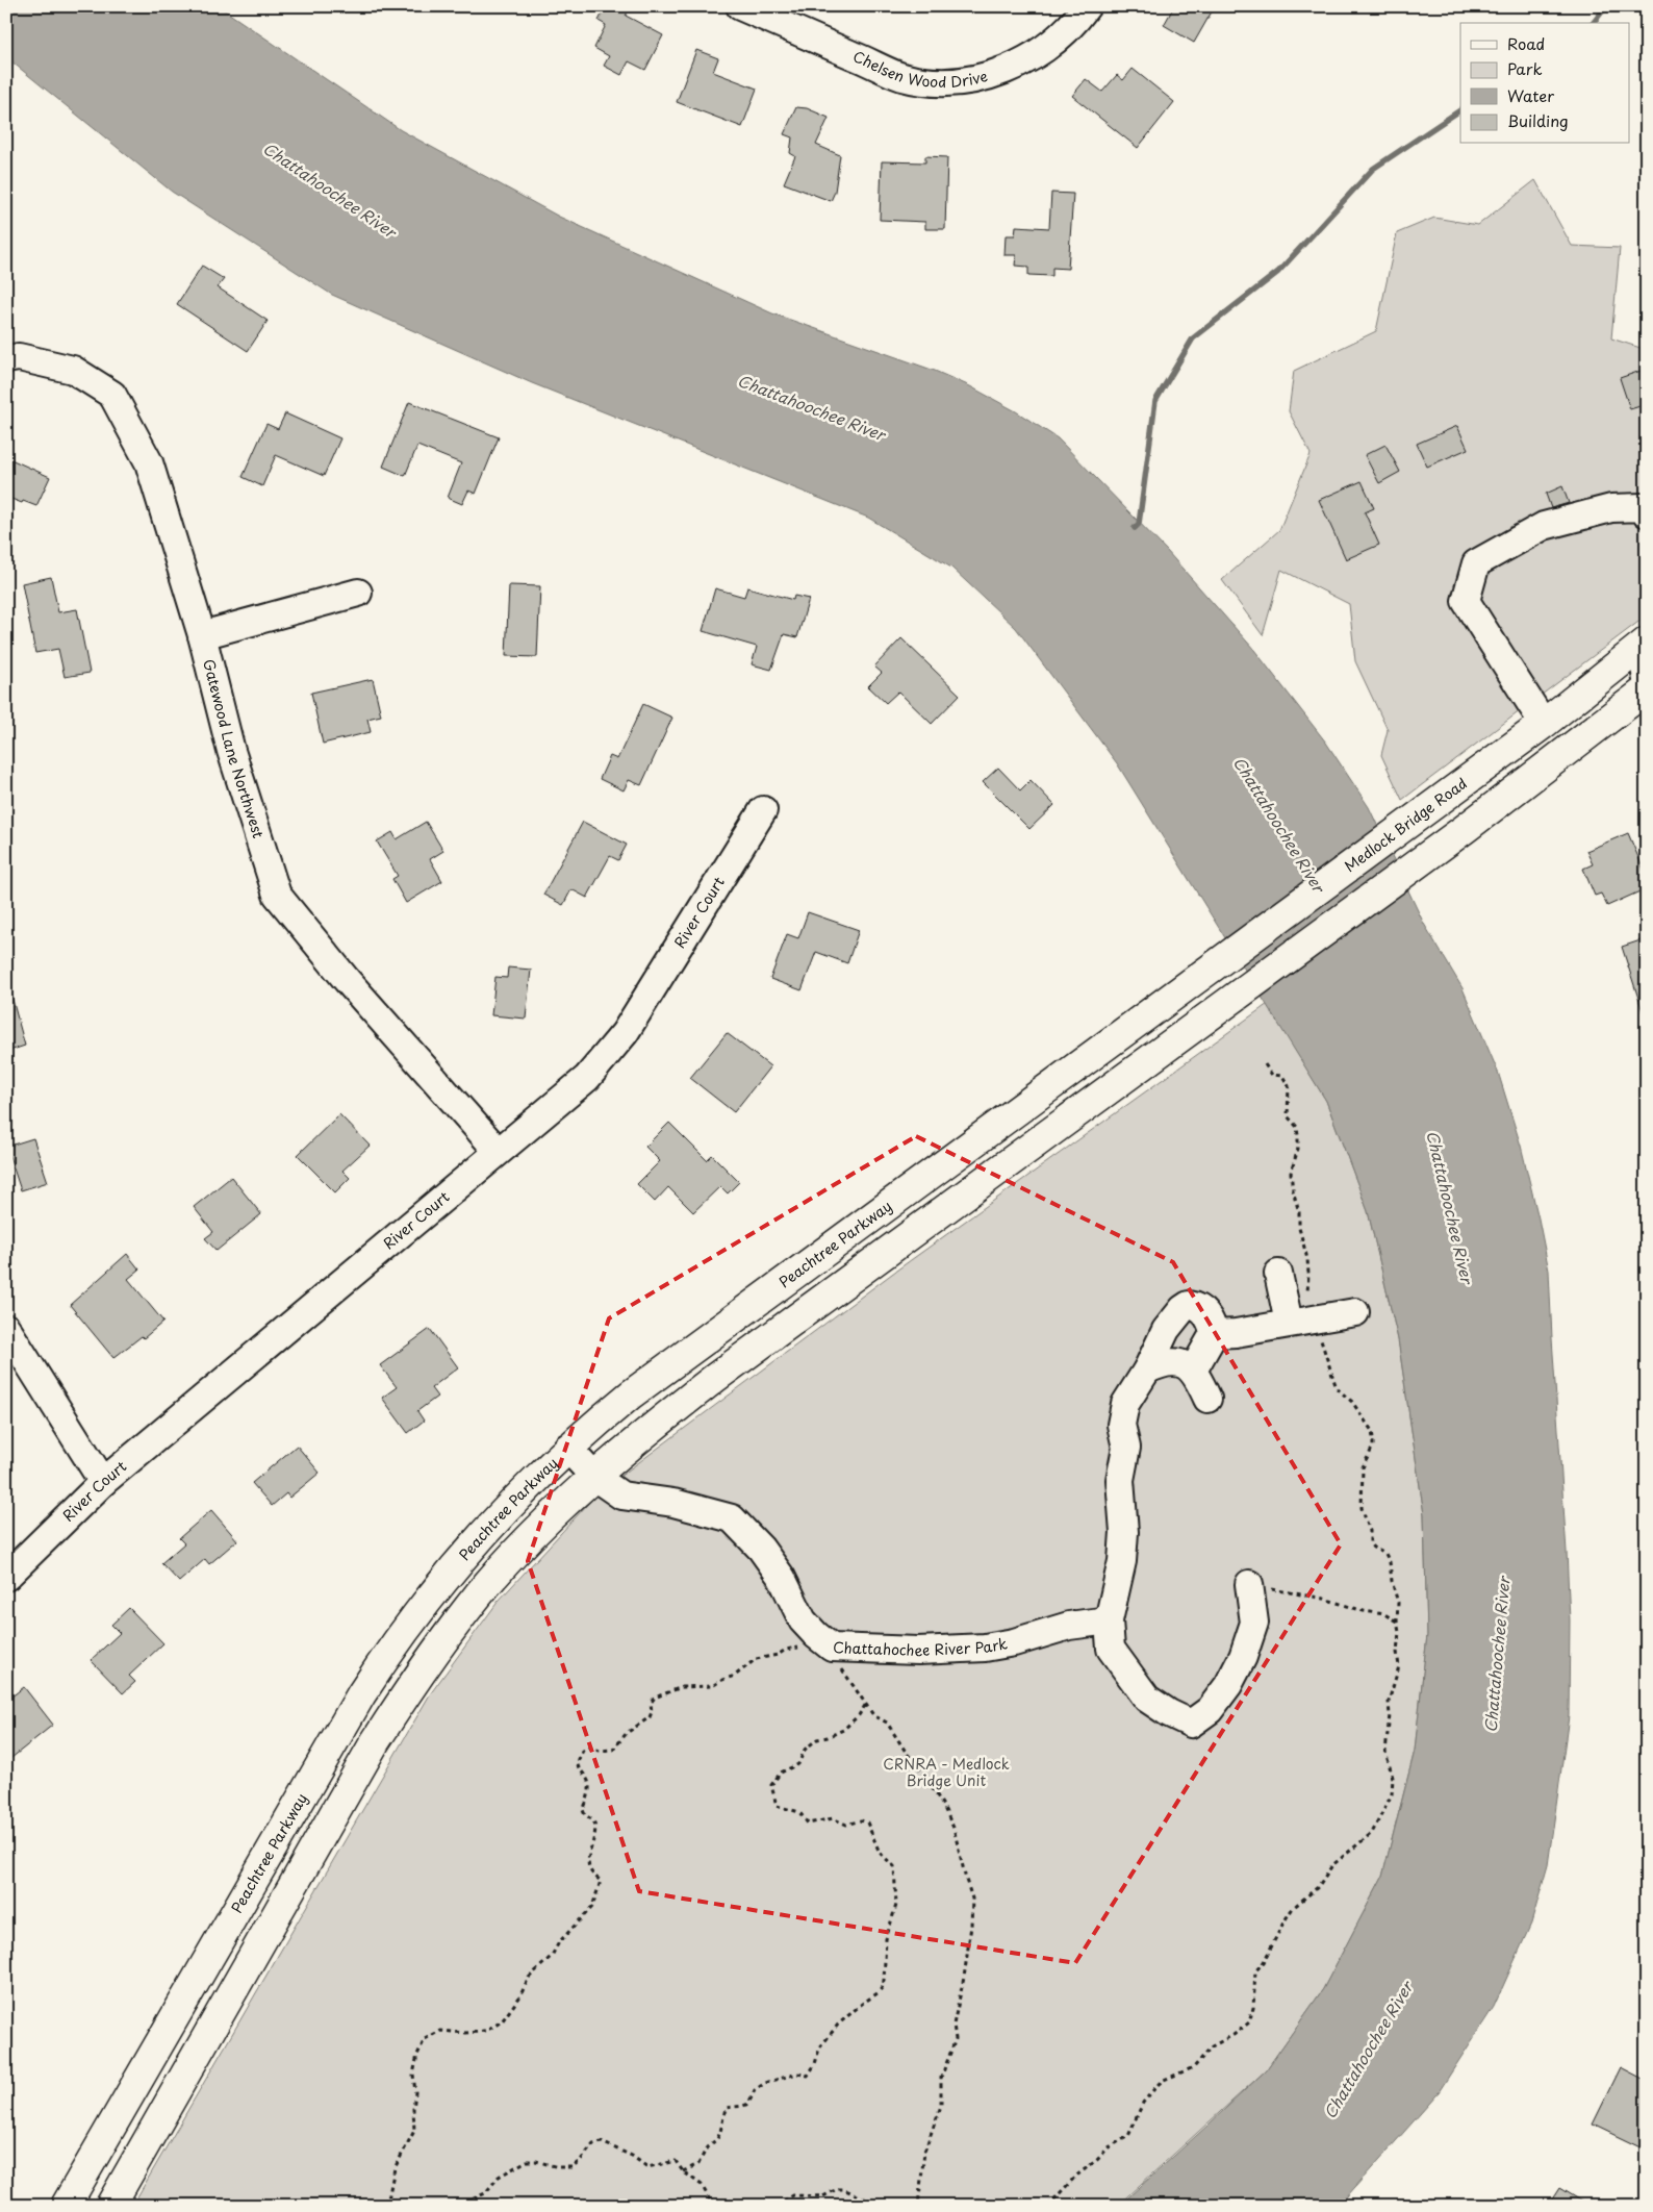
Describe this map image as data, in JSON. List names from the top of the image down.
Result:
{
  "streets": {
    "highway": ["Medlock Bridge Road", "Peachtree Parkway"],
    "street": [
      "Chelsen Wood Drive",
      "Gatewood Lane Northwest",
      "River Court",
      "Chattahochee River Park"
    ]
  },
  "crossings": [
    ["Gatewood Lane Northwest", "River Court"],
    ["Medlock Bridge Road", "Peachtree Parkway"],
    ["Peachtree Parkway", "Chattahochee River Park"]
  ],
  "water": ["Chattahoochee River"],
  "parks": ["CRNRA - Medlock Bridge Unit"],
  "legend": [
    "Road",
    "Park",
    "Water",
    "Building"
  ]
}
